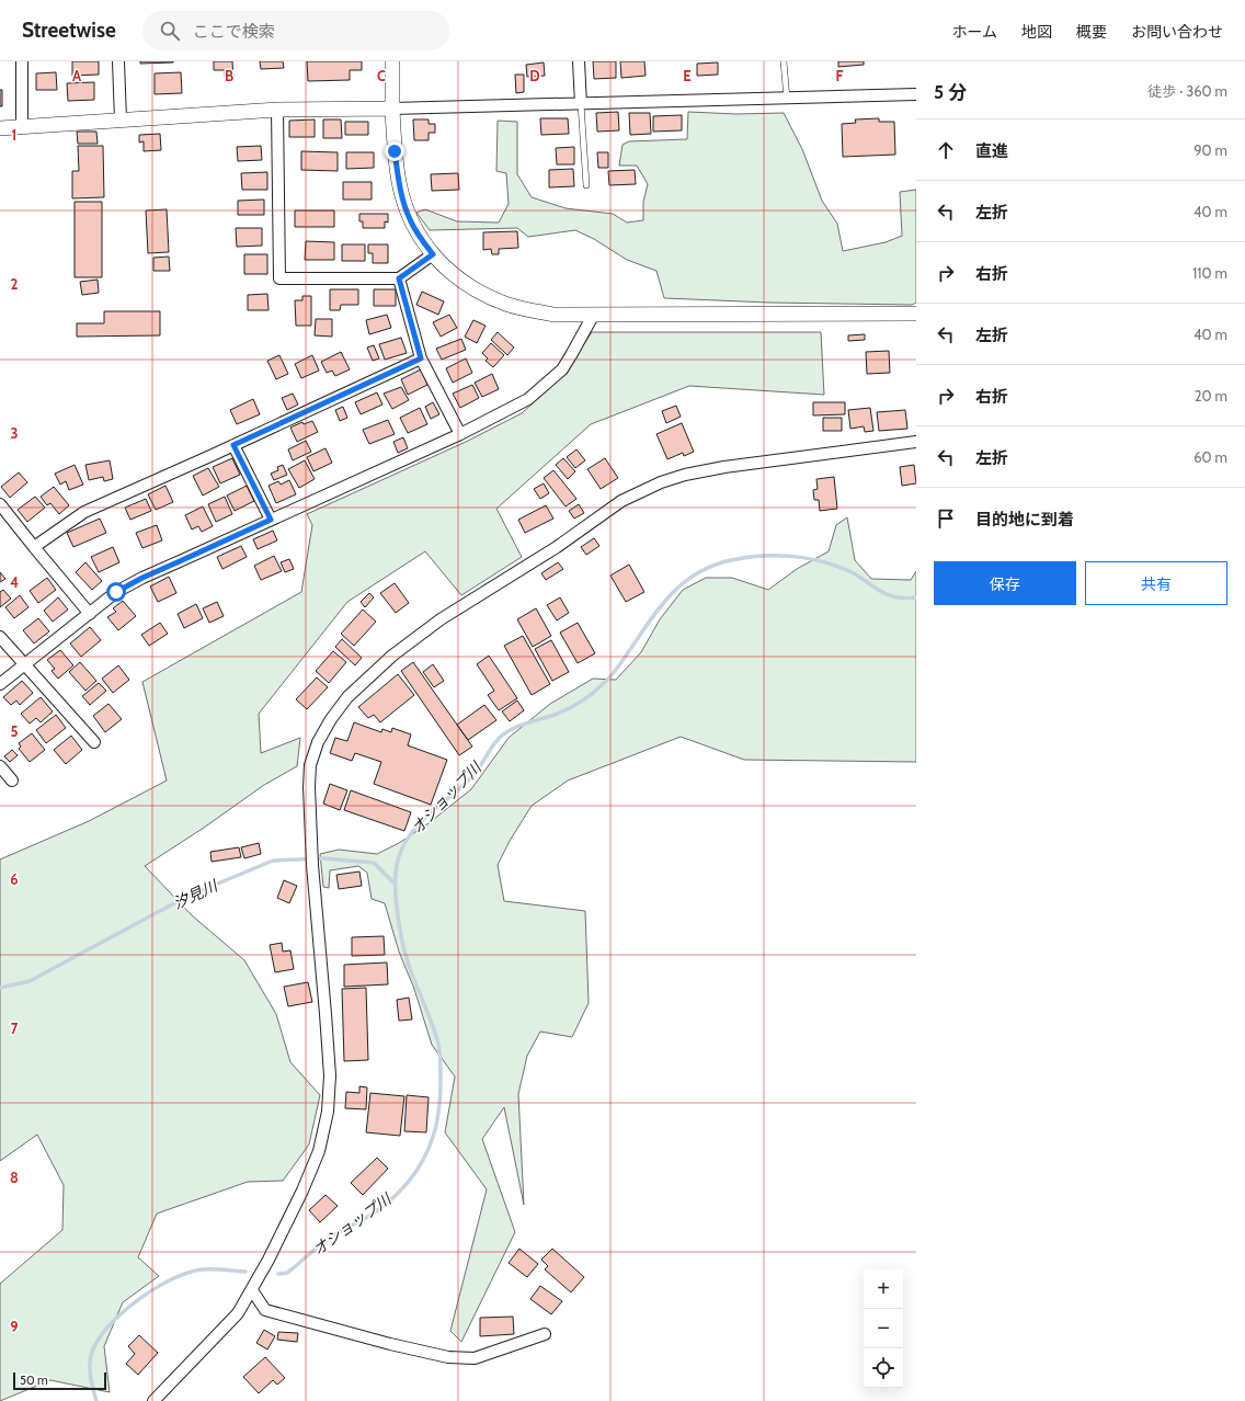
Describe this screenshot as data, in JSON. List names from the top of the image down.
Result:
{
  "water": ["オショップ川", "汐見川"],
  "scale_bar": "50 m",
  "page": {
    "header": "Streetwise",
    "search": "ここで検索",
    "nav": [
      "ホーム",
      "地図",
      "概要",
      "お問い合わせ"
    ],
    "heading": ["5 分", "徒歩 · 360 m"],
    "list": [
      ["直進", "90 m"],
      ["左折", "40 m"],
      ["右折", "110 m"],
      ["左折", "40 m"],
      ["右折", "20 m"],
      ["左折", "60 m"],
      "目的地に到着"
    ],
    "buttons": ["保存", "共有"],
    "map_buttons": ["+", "−"],
    "scale": "50 m"
  },
  "grid": {
    "columns": [
      "A",
      "B",
      "C",
      "D",
      "E",
      "F"
    ],
    "rows": [
      "1",
      "2",
      "3",
      "4",
      "5",
      "6",
      "7",
      "8",
      "9"
    ]
  }
}
